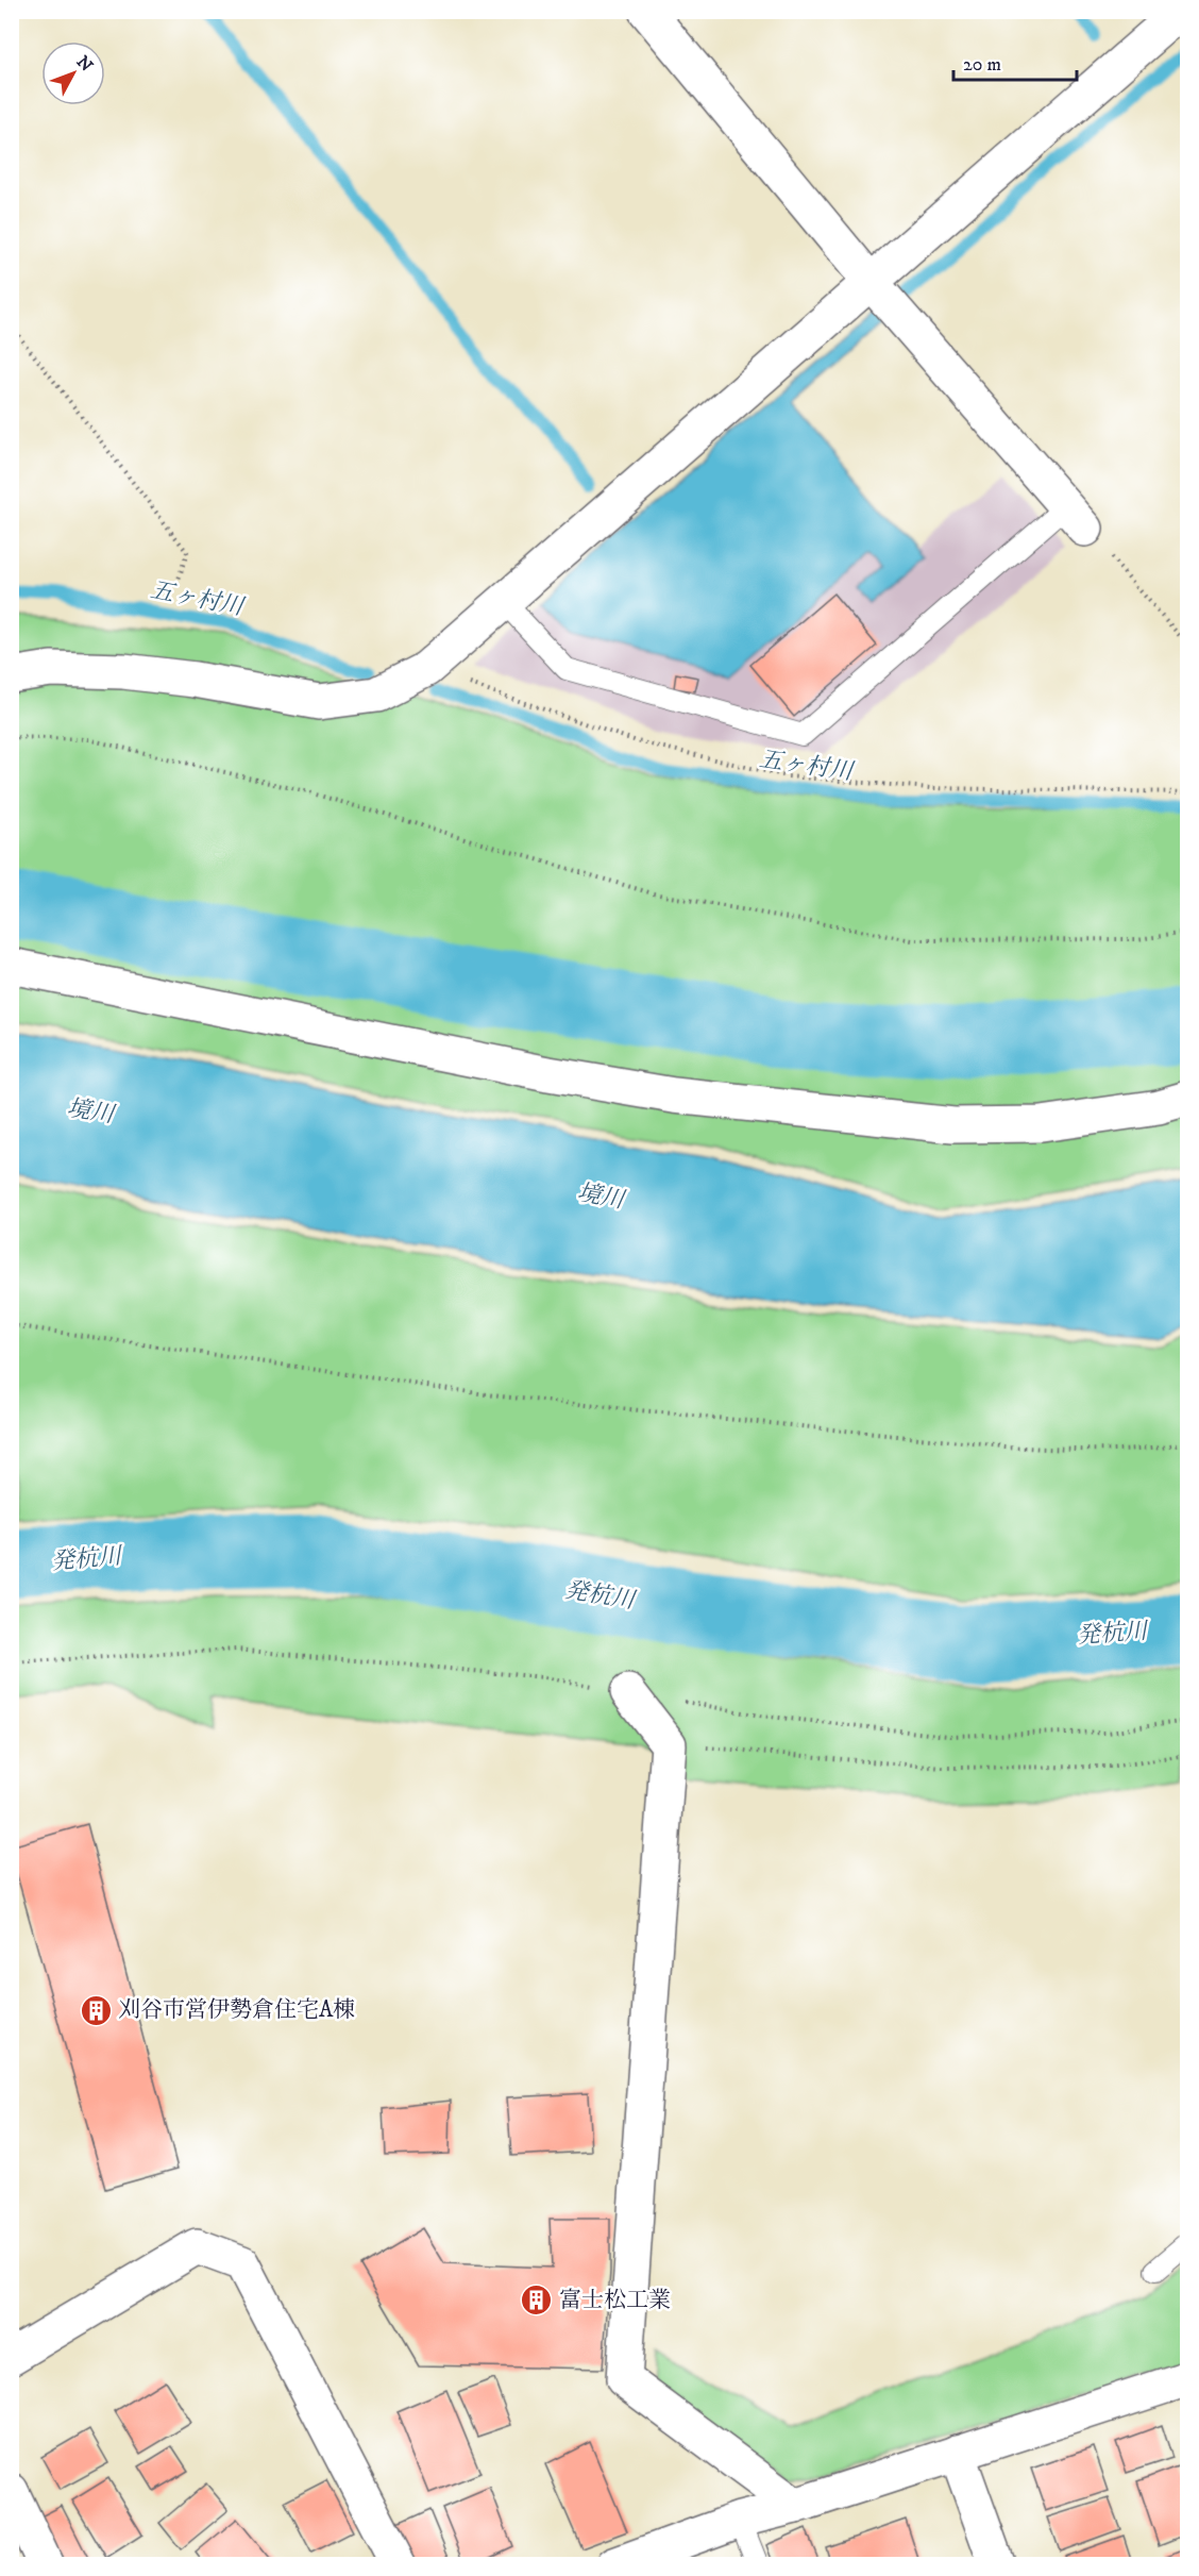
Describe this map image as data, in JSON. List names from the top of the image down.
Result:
{
  "water": ["五ヶ村川", "境川", "発杭川"],
  "places": {
    "building": ["刈谷市営伊勢倉住宅A棟", "富士松工業"]
  },
  "scale_bar": "20 m",
  "north": "top right"
}
